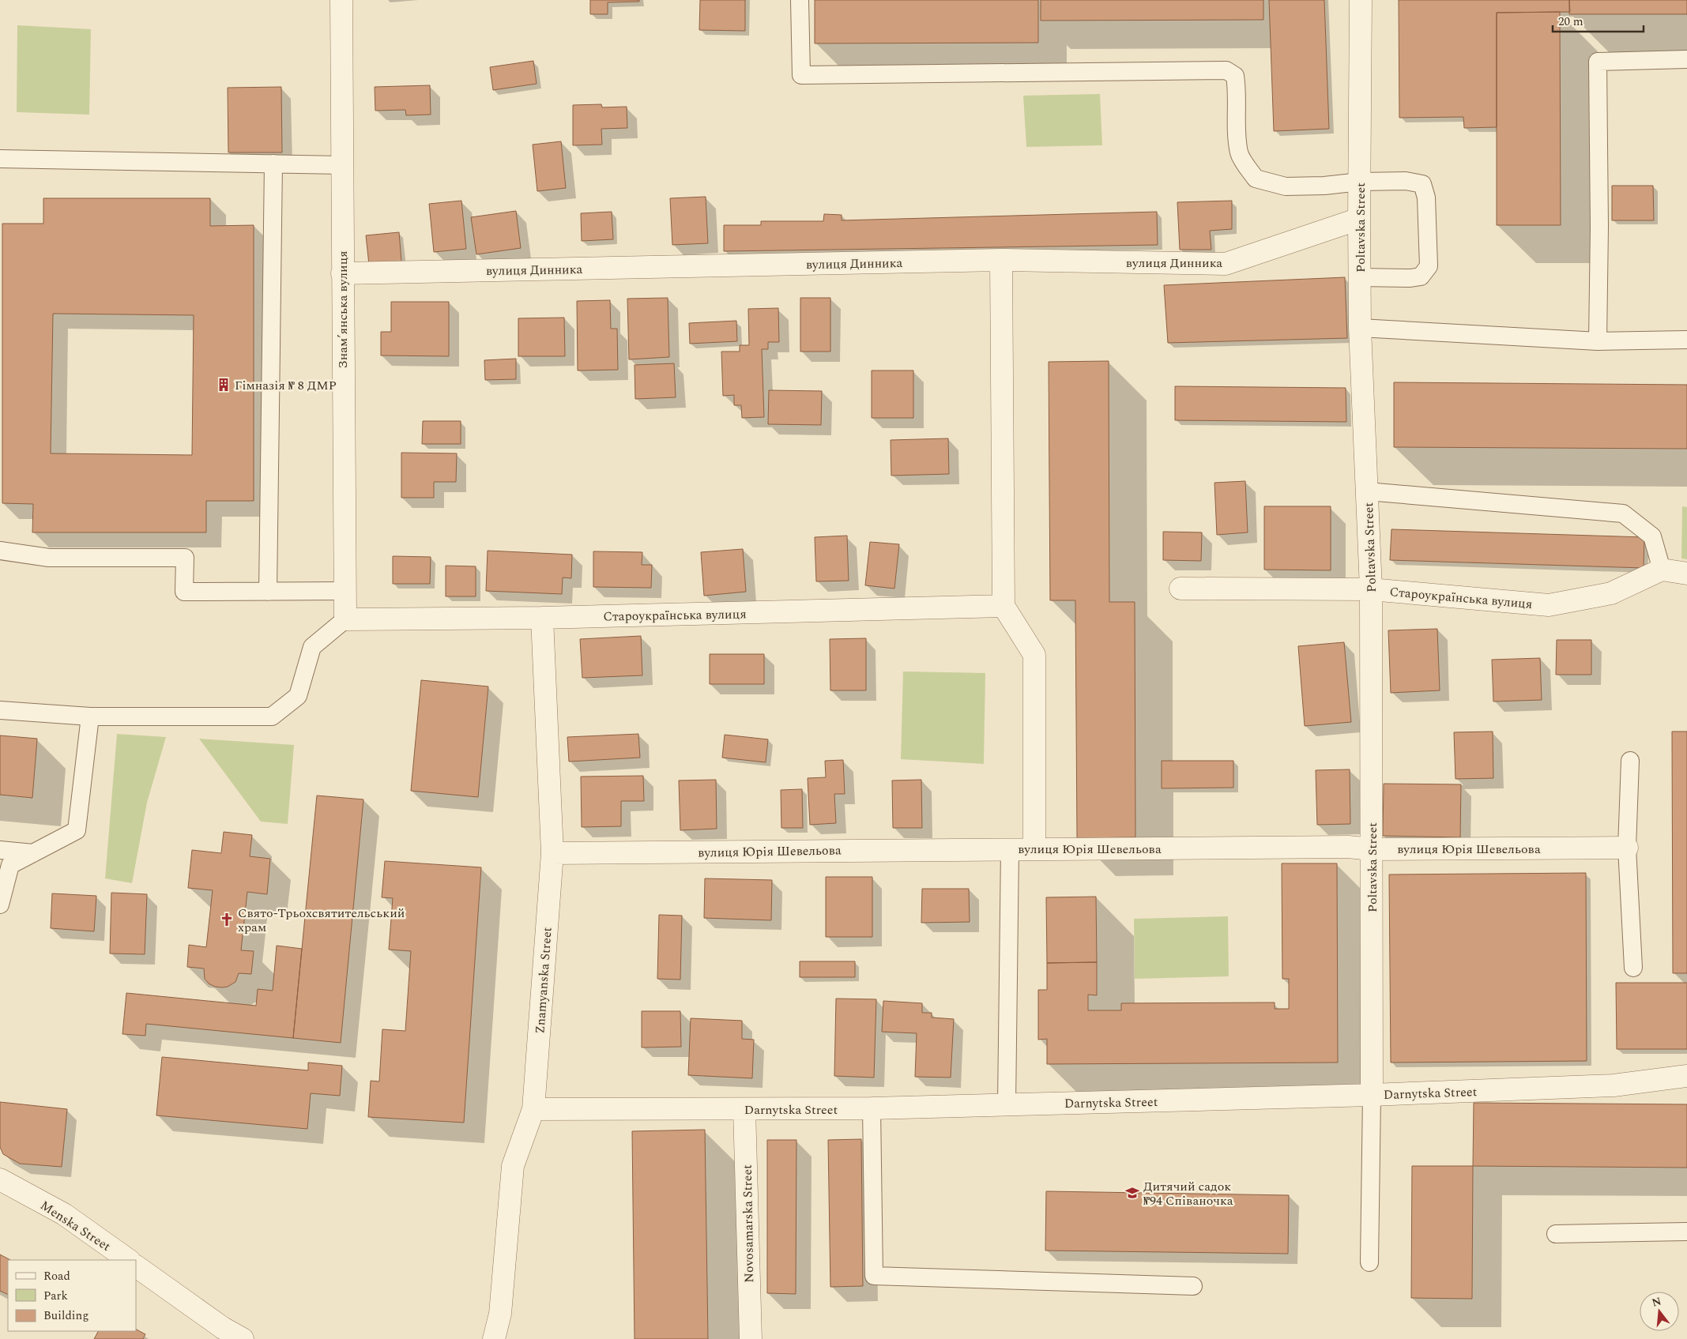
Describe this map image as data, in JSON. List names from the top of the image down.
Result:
{
  "streets": {
    "street": [
      "Poltavska Street",
      "вулиця Динника",
      "Знамʼянська вулиця",
      "Староукраїнська вулиця",
      "вулиця Юрія Шевельова",
      "Znamyanska Street",
      "Darnytska Street",
      "Novosamarska Street",
      "Menska Street"
    ]
  },
  "crossings": [
    ["Poltavska Street", "вулиця Динника"],
    ["Poltavska Street", "Староукраїнська вулиця"],
    ["Poltavska Street", "вулиця Юрія Шевельова"],
    ["Poltavska Street", "Darnytska Street"],
    ["вулиця Динника", "Знамʼянська вулиця"],
    ["Знамʼянська вулиця", "Староукраїнська вулиця"],
    ["Староукраїнська вулиця", "Znamyanska Street"],
    ["вулиця Юрія Шевельова", "Znamyanska Street"],
    ["Znamyanska Street", "Darnytska Street"],
    ["Darnytska Street", "Novosamarska Street"]
  ],
  "places": {
    "building": ["Гімназія № 8 ДМР"],
    "church": ["Свято-Трьохсвятительський храм"],
    "school or university": ["Дитячий садок №94 Співаночка"]
  },
  "legend": ["Road", "Park", "Building"],
  "scale_bar": "20 m",
  "north": "top"
}
